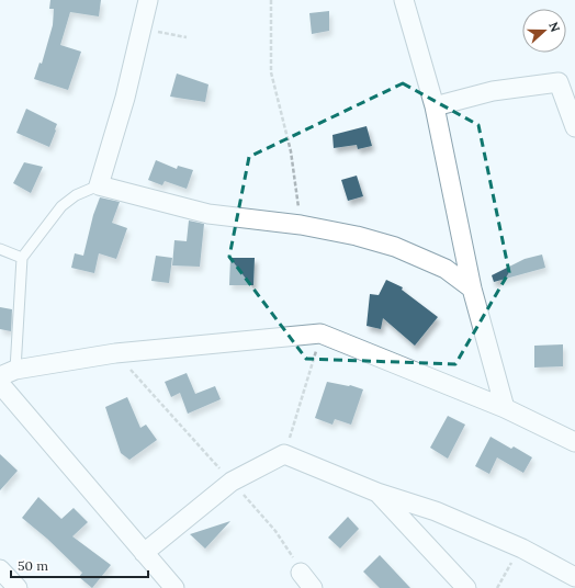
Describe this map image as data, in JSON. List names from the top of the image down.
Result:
{
  "scale_bar": "50 m",
  "north": "right"
}
